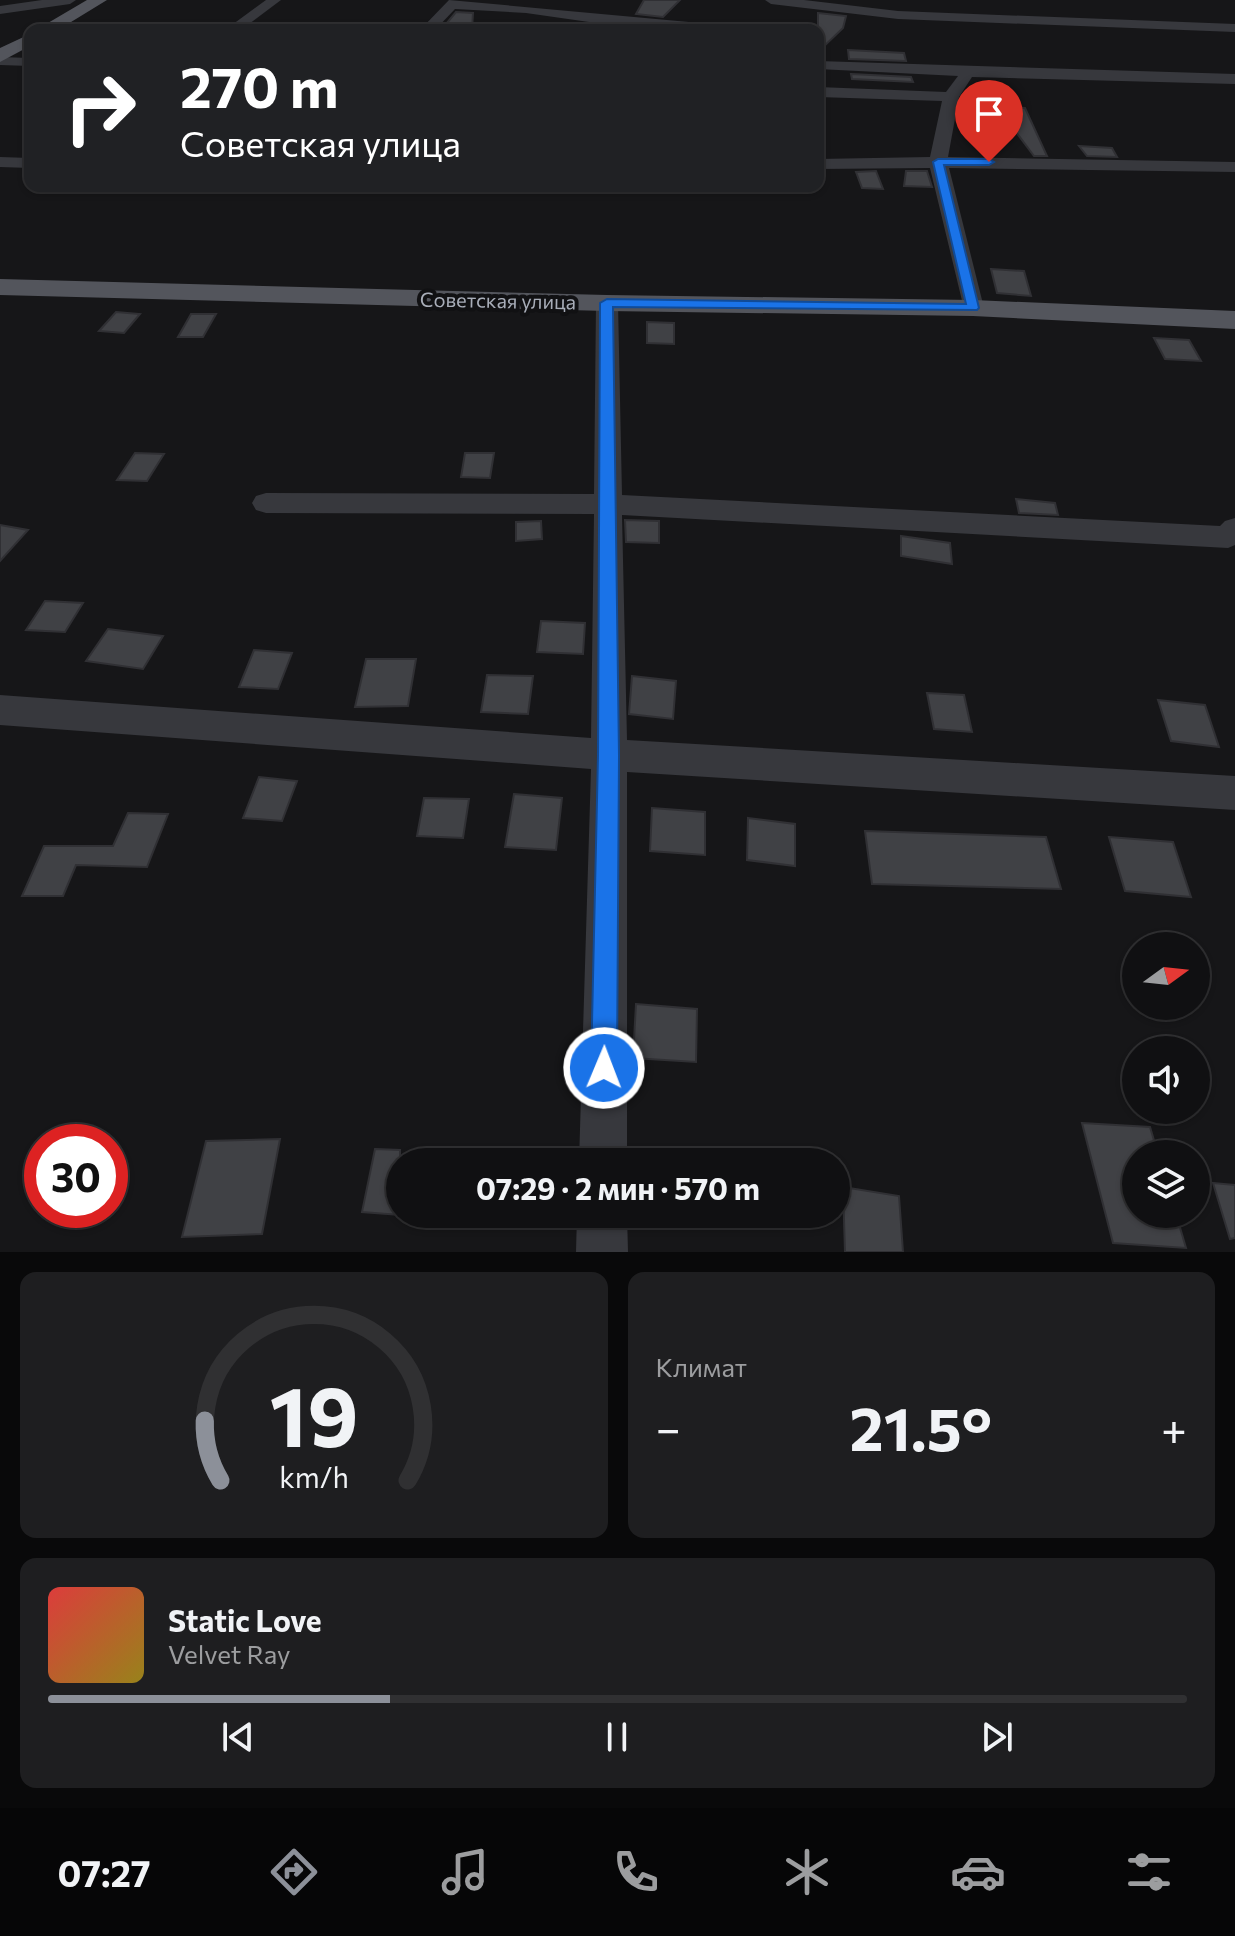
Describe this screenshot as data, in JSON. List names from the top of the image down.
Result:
{
  "streets": {
    "main road": ["Советская улица"]
  },
  "north": "right",
  "page": {
    "turn": ["270 m", "Советская улица"],
    "limit": "30",
    "trip": "07:29 · 2 мин · 570 m",
    "tile": "Климат",
    "heat": ["−", "21.5°", "+"],
    "song": ["Static Love", "Velvet Ray"],
    "tabs": "07:27",
    "gauge": ["19", "km/h"]
  }
}
